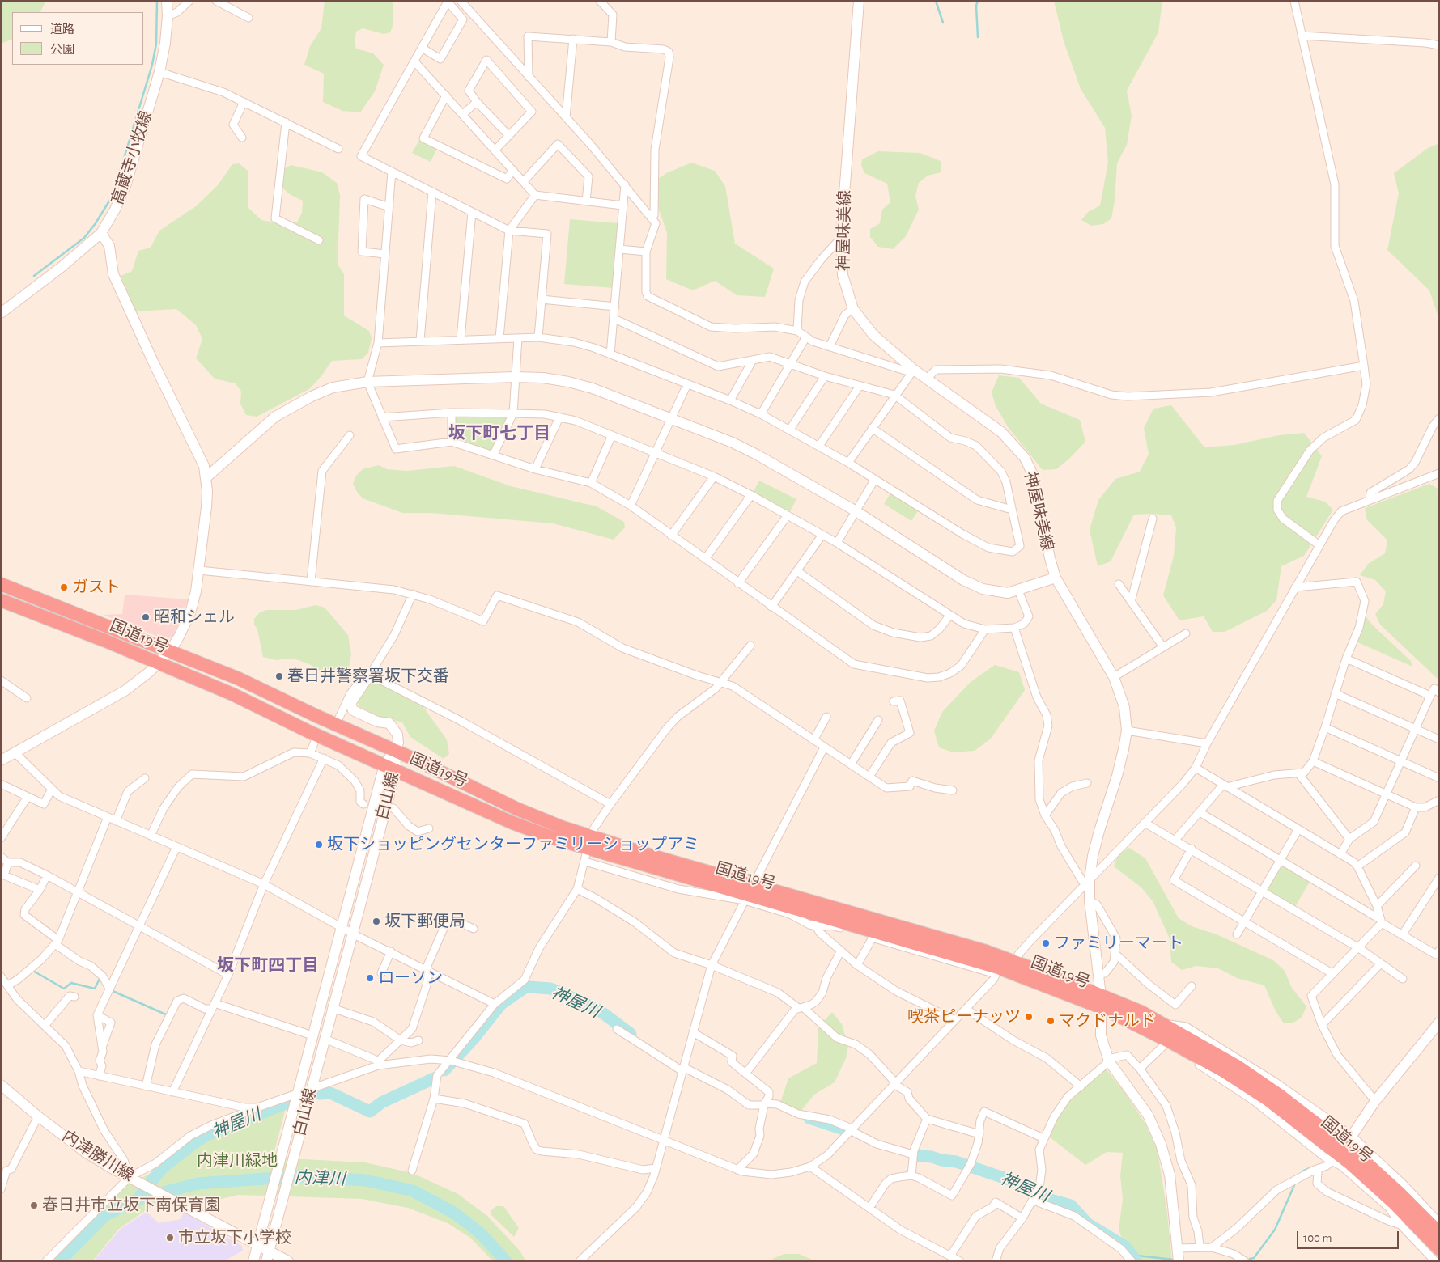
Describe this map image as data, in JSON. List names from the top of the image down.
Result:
{
  "streets": {
    "highway": ["国道19号"],
    "street": [
      "高蔵寺小牧線",
      "神屋味美線",
      "白山線",
      "内津勝川線"
    ]
  },
  "crossings": [
    ["神屋味美線", "国道19号"],
    ["国道19号", "白山線"],
    ["白山線", "内津勝川線"]
  ],
  "districts": ["坂下町七丁目", "坂下町四丁目"],
  "water": ["神屋川", "内津川"],
  "parks": ["内津川緑地"],
  "places": [
    "ガスト",
    "昭和シェル",
    "春日井警察署坂下交番",
    "坂下ショッピングセンターファミリーショップアミ",
    "坂下郵便局",
    "ファミリーマート",
    "ローソン",
    "喫茶ピーナッツ",
    "マクドナルド",
    "春日井市立坂下南保育園",
    "市立坂下小学校"
  ],
  "legend": ["道路", "公園"],
  "scale_bar": "100 m"
}
